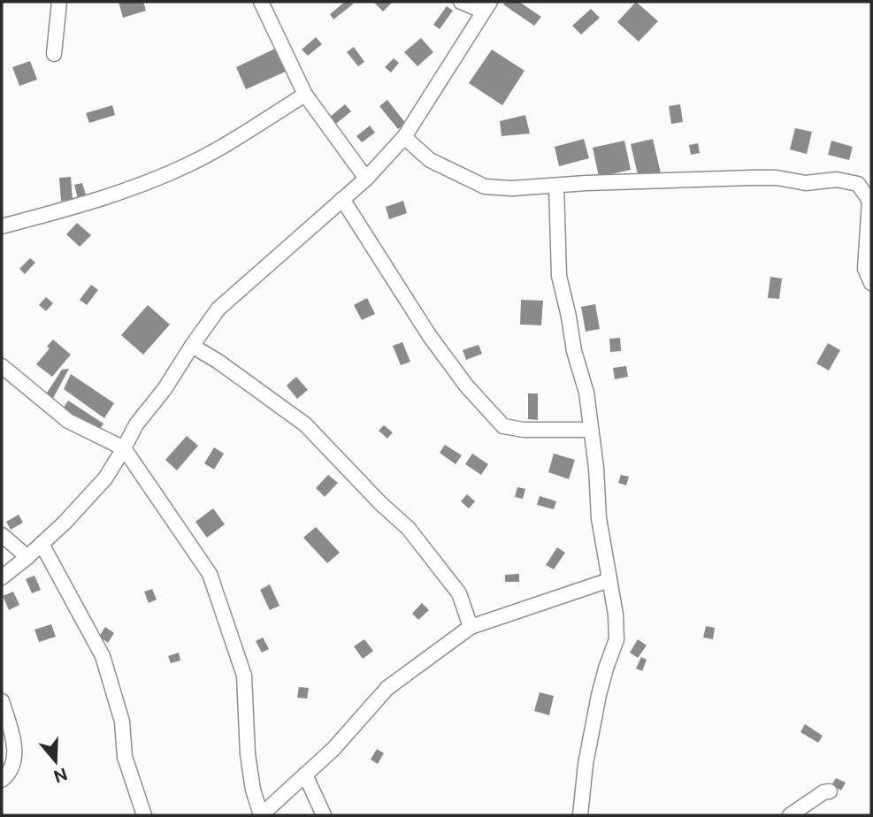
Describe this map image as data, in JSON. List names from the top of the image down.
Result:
{
  "north": "bottom"
}
